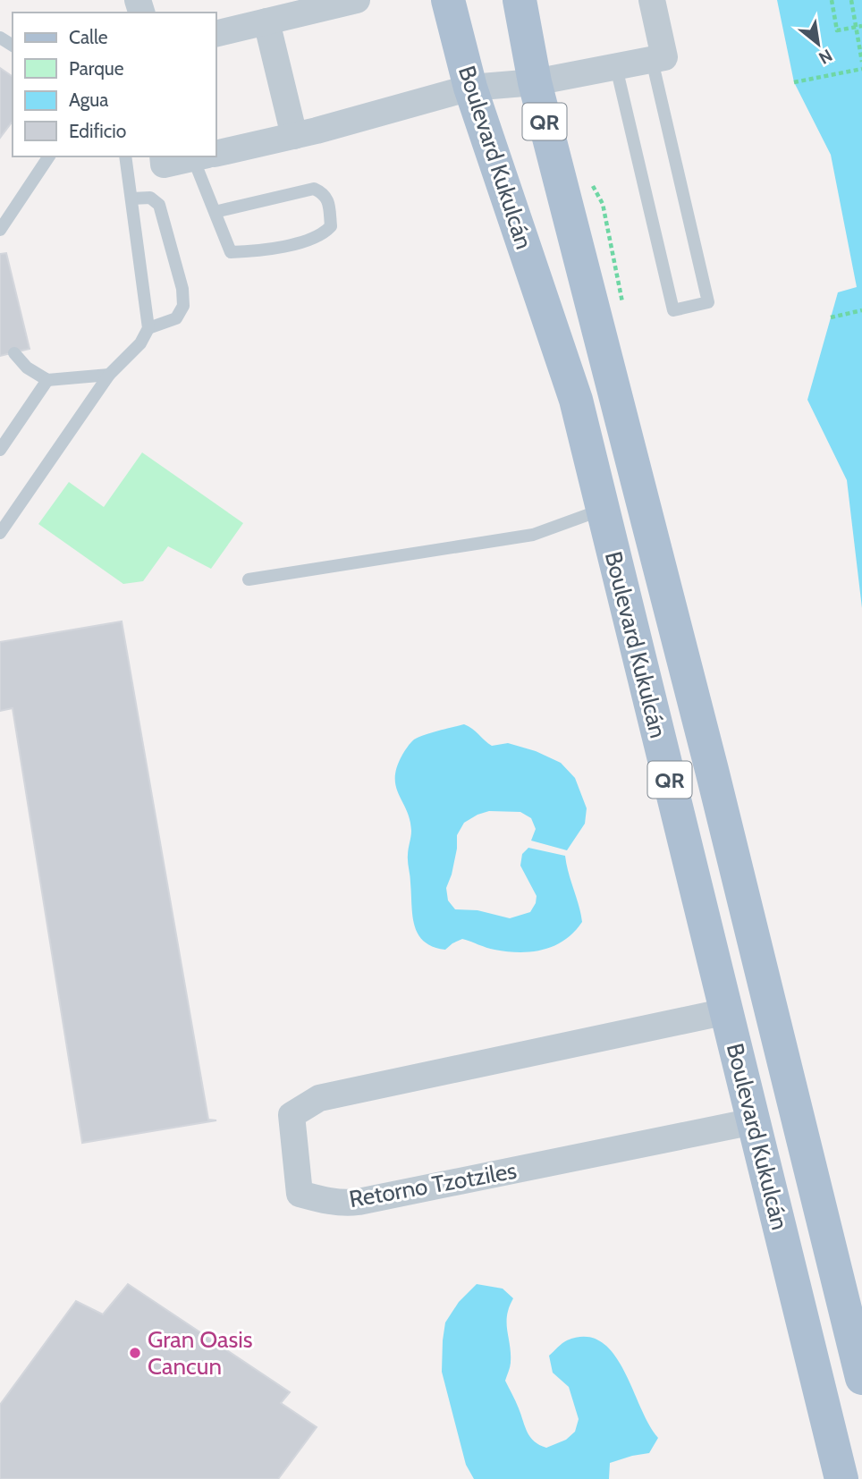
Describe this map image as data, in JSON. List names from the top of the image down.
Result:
{
  "streets": {
    "main road": ["QR", "Boulevard Kukulcán"],
    "street": ["Retorno Tzotziles"]
  },
  "crossings": [
    ["Boulevard Kukulcán", "Retorno Tzotziles"]
  ],
  "places": ["Gran Oasis Cancun"],
  "legend": [
    "Calle",
    "Parque",
    "Agua",
    "Edificio"
  ],
  "north": "bottom right"
}
